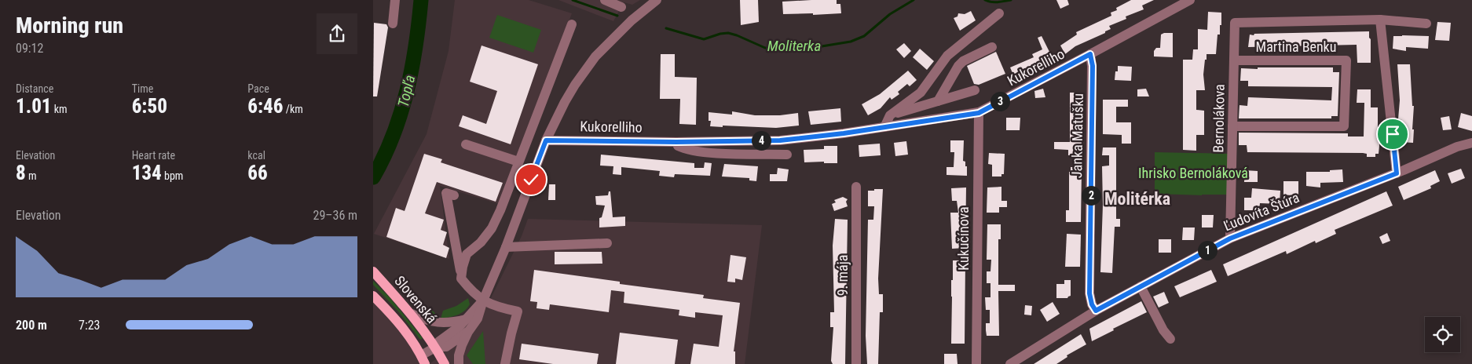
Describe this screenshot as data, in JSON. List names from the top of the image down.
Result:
{
  "streets": {
    "main road": ["Slovenská"],
    "street": [
      "Martina Benku",
      "Kukorelliho",
      "Bernolákova",
      "Janka Matušku",
      "Ľudovíta Štúra",
      "Kukučínova",
      "9. mája"
    ]
  },
  "crossings": [
    ["Martina Benku", "Bernolákova"],
    ["Kukorelliho", "Janka Matušku"],
    ["Kukorelliho", "Kukučínova"],
    ["Bernolákova", "Ľudovíta Štúra"],
    ["Janka Matušku", "Ľudovíta Štúra"]
  ],
  "districts": ["Molitérka"],
  "water": ["Moliterka", "Topľa"],
  "parks": ["Ihrisko Bernoláková"],
  "page": {
    "heading": ["Morning run", "09:12"],
    "stats": [
      ["Distance", "1.01 km"],
      ["Time", "6:50"],
      ["Pace", "6:46 /km"],
      ["Elevation", "8 m"],
      ["Heart rate", "134 bpm"],
      ["kcal", "66"]
    ],
    "pins": [
      "3",
      "4",
      "2",
      "1"
    ],
    "chart": ["Elevation", "29–36 m"],
    "list": [
      {
        "name": "200 m",
        "note": "7:23"
      }
    ]
  }
}
